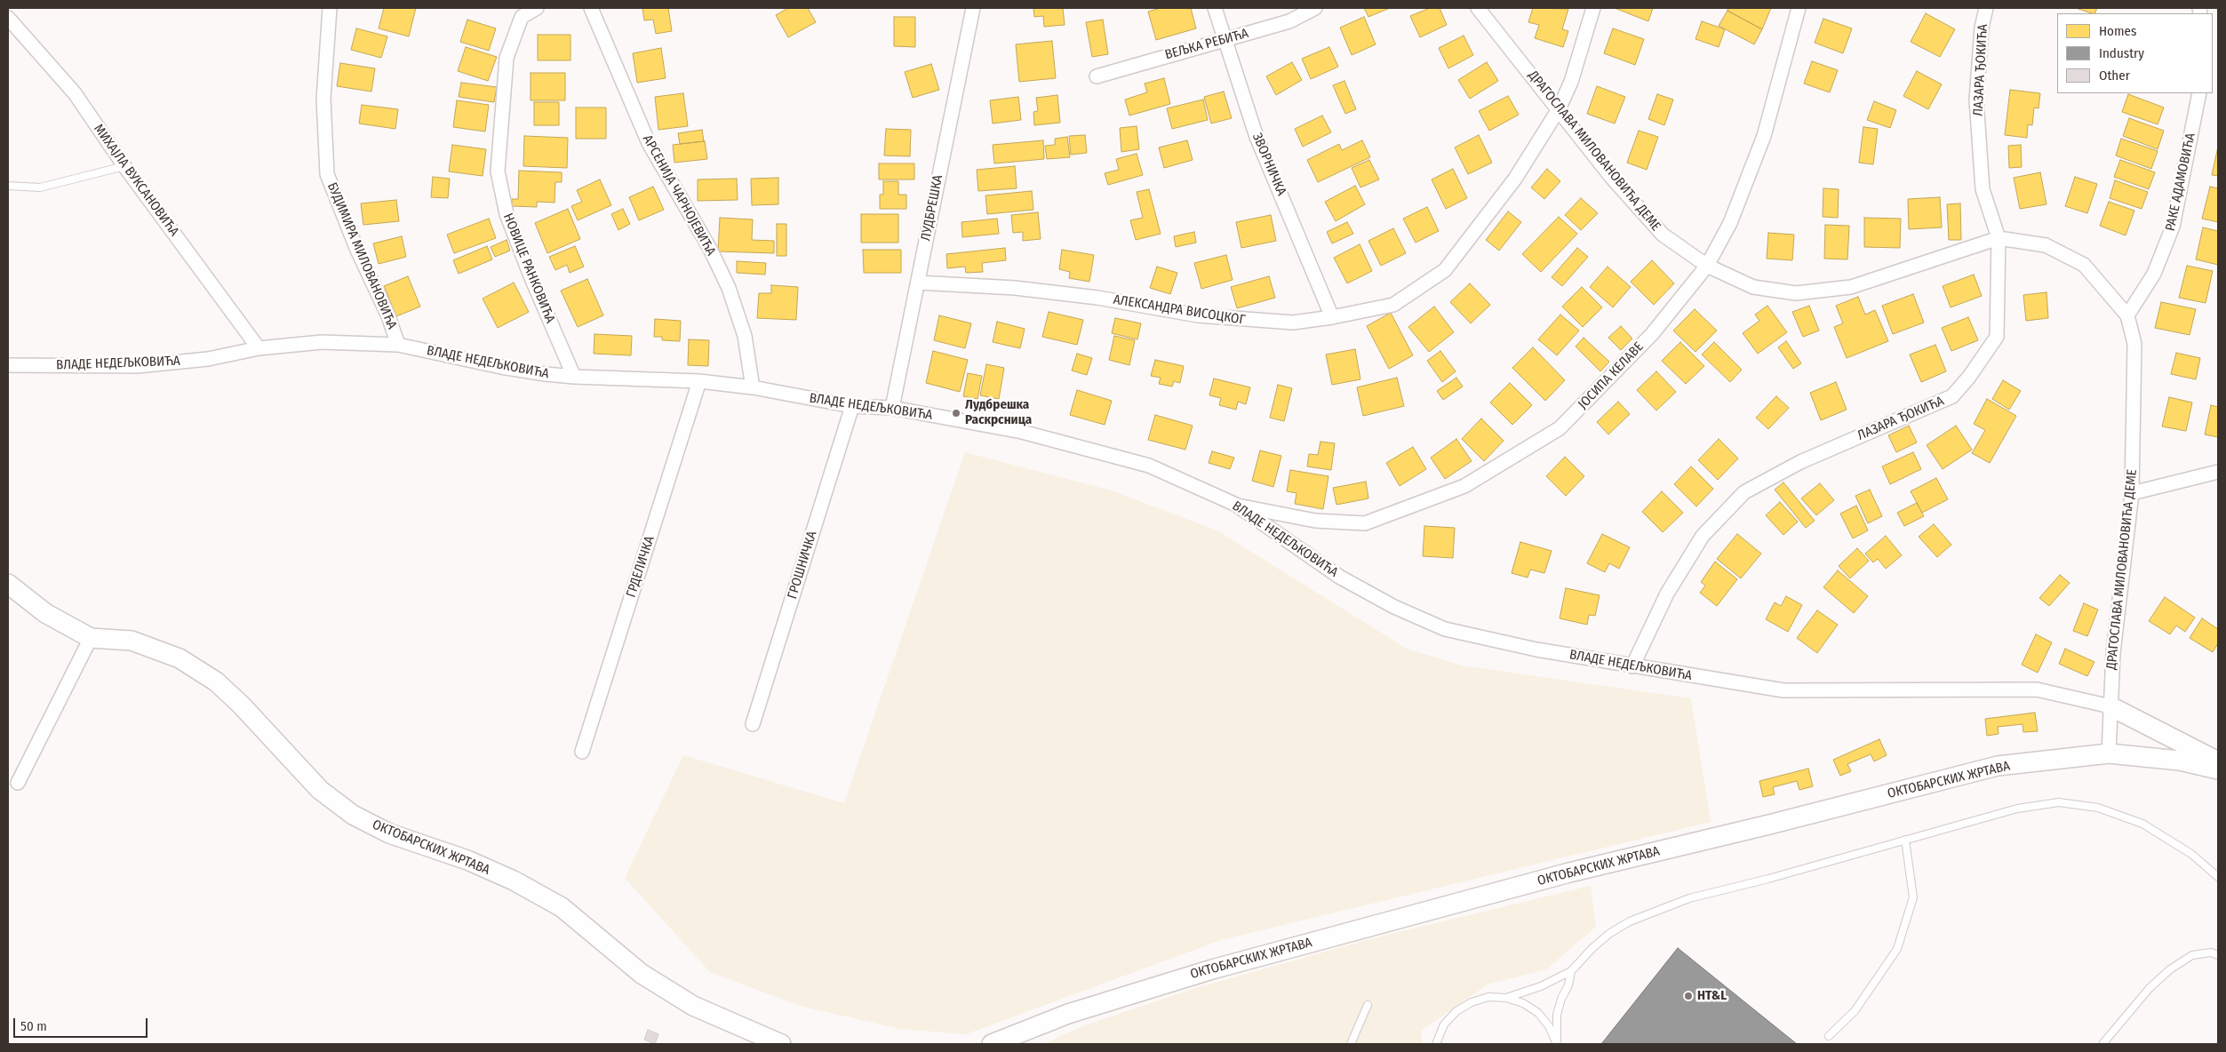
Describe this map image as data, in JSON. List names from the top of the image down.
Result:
{
  "streets": {
    "street": [
      "ВЕЉКА РЕБИЋА",
      "ЛАЗАРА ЂОКИЋА",
      "ДРАГОСЛАВА МИЛОВАНОВИЋА ДЕМЕ",
      "ЗВОРНИЧКА",
      "МИХАЈЛА ВУКСАНОВИЋА",
      "РАКЕ АДАМОВИЋА",
      "АРСЕНИЈА ЧАРНОЈЕВИЋА",
      "ЛУДБРЕШКА",
      "БУДИМИРА МИЛОВАНОВИЋА",
      "НОВИЦЕ РАНКОВИЋА",
      "АЛЕКСАНДРА ВИСОЦКОГ",
      "ВЛАДЕ НЕДЕЉКОВИЋА",
      "ЈОСИПА КЕЛАВЕ",
      "ГРОШНИЧКА",
      "ГРДЕЛИЧКА",
      "ОКТОБАРСКИХ ЖРТАВА"
    ]
  },
  "crossings": [
    ["ВЕЉКА РЕБИЋА", "ЗВОРНИЧКА"],
    ["ЛАЗАРА ЂОКИЋА", "ДРАГОСЛАВА МИЛОВАНОВИЋА ДЕМЕ"],
    ["ЛАЗАРА ЂОКИЋА", "ВЛАДЕ НЕДЕЉКОВИЋА"],
    ["ДРАГОСЛАВА МИЛОВАНОВИЋА ДЕМЕ", "РАКЕ АДАМОВИЋА"],
    ["ДРАГОСЛАВА МИЛОВАНОВИЋА ДЕМЕ", "АЛЕКСАНДРА ВИСОЦКОГ"],
    ["ДРАГОСЛАВА МИЛОВАНОВИЋА ДЕМЕ", "ВЛАДЕ НЕДЕЉКОВИЋА"],
    ["ДРАГОСЛАВА МИЛОВАНОВИЋА ДЕМЕ", "ЈОСИПА КЕЛАВЕ"],
    ["ДРАГОСЛАВА МИЛОВАНОВИЋА ДЕМЕ", "ОКТОБАРСКИХ ЖРТАВА"],
    ["ЗВОРНИЧКА", "АЛЕКСАНДРА ВИСОЦКОГ"],
    ["МИХАЈЛА ВУКСАНОВИЋА", "ВЛАДЕ НЕДЕЉКОВИЋА"],
    ["АРСЕНИЈА ЧАРНОЈЕВИЋА", "ВЛАДЕ НЕДЕЉКОВИЋА"],
    ["ЛУДБРЕШКА", "АЛЕКСАНДРА ВИСОЦКОГ"],
    ["ЛУДБРЕШКА", "ВЛАДЕ НЕДЕЉКОВИЋА"],
    ["БУДИМИРА МИЛОВАНОВИЋА", "ВЛАДЕ НЕДЕЉКОВИЋА"],
    ["НОВИЦЕ РАНКОВИЋА", "ВЛАДЕ НЕДЕЉКОВИЋА"],
    ["ВЛАДЕ НЕДЕЉКОВИЋА", "ЈОСИПА КЕЛАВЕ"],
    ["ВЛАДЕ НЕДЕЉКОВИЋА", "ГРОШНИЧКА"],
    ["ВЛАДЕ НЕДЕЉКОВИЋА", "ГРДЕЛИЧКА"]
  ],
  "places": ["Лудбрешка Раскрсница", "HT&L"],
  "legend": ["Homes", "Industry", "Other"],
  "scale_bar": "50 m"
}
